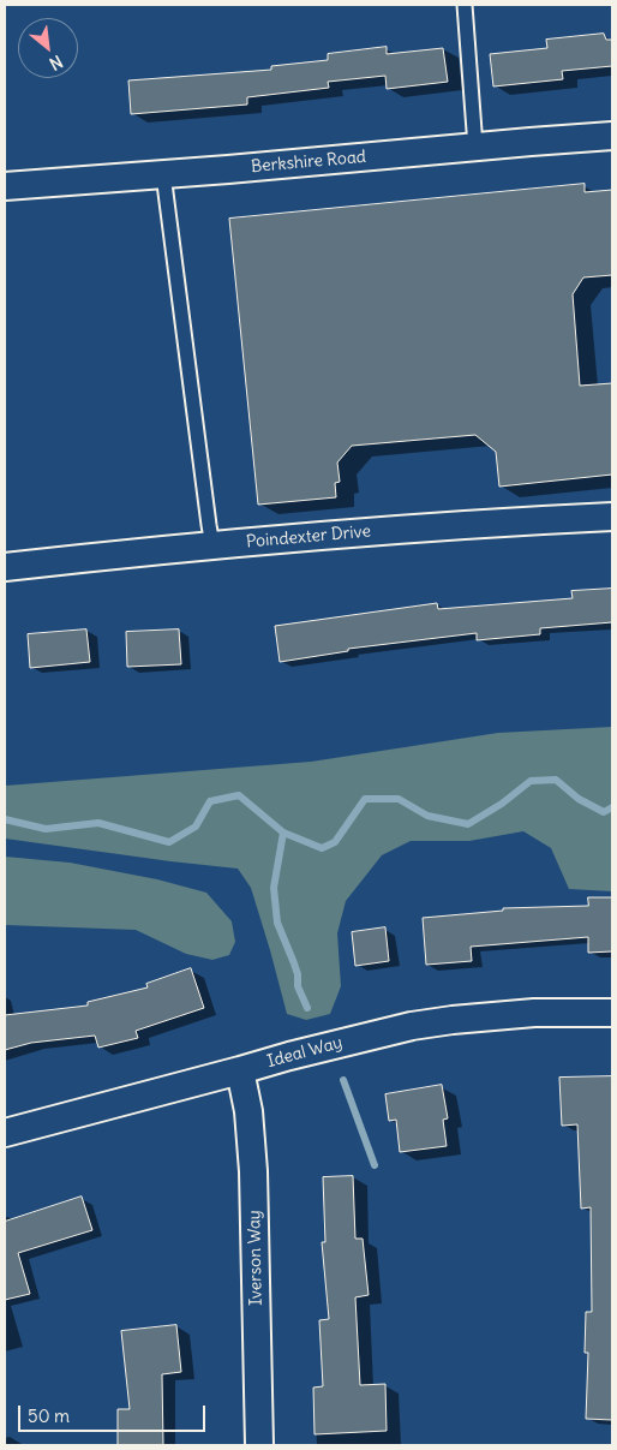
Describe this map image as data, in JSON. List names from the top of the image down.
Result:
{
  "streets": {
    "street": [
      "Berkshire Road",
      "Poindexter Drive",
      "Ideal Way",
      "Iverson Way"
    ]
  },
  "crossings": [
    ["Ideal Way", "Iverson Way"]
  ],
  "scale_bar": "50 m",
  "north": "bottom right"
}
